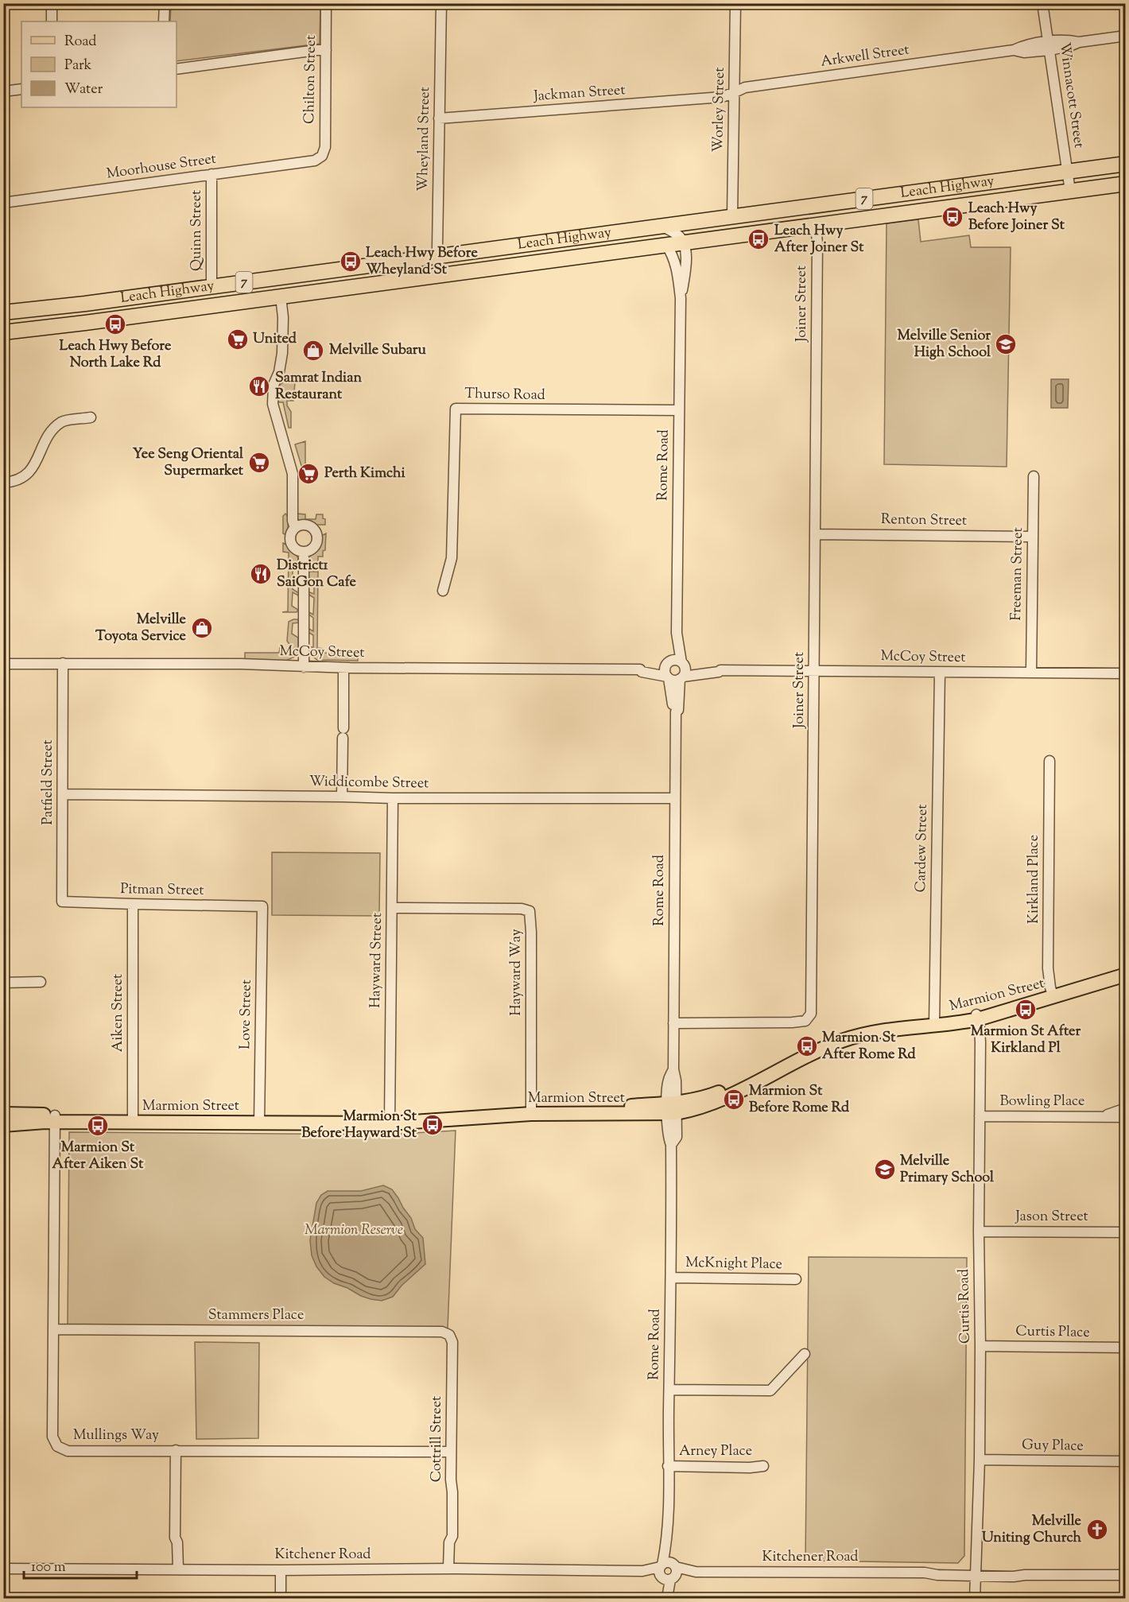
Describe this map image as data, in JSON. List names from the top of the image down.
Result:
{
  "streets": {
    "highway": ["Leach Highway", "7"],
    "main road": ["Marmion Street"],
    "street": [
      "Arkwell Street",
      "Chilton Street",
      "Jackman Street",
      "Winnacott Street",
      "Worley Street",
      "Wheyland Street",
      "Moorhouse Street",
      "Quinn Street",
      "Joiner Street",
      "Thurso Road",
      "Rome Road",
      "Renton Street",
      "Freeman Street",
      "McCoy Street",
      "Patfield Street",
      "Widdicombe Street",
      "Cardew Street",
      "Kirkland Place",
      "Pitman Street",
      "Hayward Street",
      "Hayward Way",
      "Aiken Street",
      "Love Street",
      "Bowling Place",
      "Jason Street",
      "McKnight Place",
      "Curtis Road",
      "Stammers Place",
      "Curtis Place",
      "Mullings Way",
      "Cottrill Street",
      "Guy Place",
      "Arney Place",
      "Kitchener Road"
    ]
  },
  "crossings": [
    ["Arkwell Street", "Jackman Street"],
    ["Arkwell Street", "Winnacott Street"],
    ["Arkwell Street", "Worley Street"],
    ["Chilton Street", "Moorhouse Street"],
    ["Jackman Street", "Wheyland Street"],
    ["Winnacott Street", "Leach Highway"],
    ["Worley Street", "Leach Highway"],
    ["Wheyland Street", "Leach Highway"],
    ["Moorhouse Street", "Quinn Street"],
    ["Leach Highway", "Quinn Street"],
    ["Leach Highway", "Joiner Street"],
    ["Leach Highway", "Rome Road"],
    ["Joiner Street", "Rome Road"],
    ["Joiner Street", "Renton Street"],
    ["Joiner Street", "McCoy Street"],
    ["Thurso Road", "Rome Road"],
    ["Rome Road", "McCoy Street"],
    ["Rome Road", "Widdicombe Street"],
    ["Rome Road", "Marmion Street"],
    ["Rome Road", "McKnight Place"],
    ["Rome Road", "Arney Place"],
    ["Rome Road", "Kitchener Road"],
    ["Renton Street", "Freeman Street"],
    ["Freeman Street", "McCoy Street"],
    ["McCoy Street", "Patfield Street"],
    ["McCoy Street", "Cardew Street"],
    ["Patfield Street", "Widdicombe Street"],
    ["Patfield Street", "Pitman Street"],
    ["Widdicombe Street", "Hayward Street"],
    ["Cardew Street", "Marmion Street"],
    ["Kirkland Place", "Marmion Street"],
    ["Pitman Street", "Aiken Street"],
    ["Pitman Street", "Love Street"],
    ["Hayward Street", "Hayward Way"],
    ["Hayward Street", "Marmion Street"],
    ["Hayward Way", "Marmion Street"],
    ["Marmion Street", "Aiken Street"],
    ["Marmion Street", "Love Street"],
    ["Marmion Street", "Curtis Road"],
    ["Marmion Street", "Mullings Way"],
    ["Bowling Place", "Curtis Road"],
    ["Jason Street", "Curtis Road"],
    ["Curtis Road", "Curtis Place"],
    ["Curtis Road", "Guy Place"],
    ["Curtis Road", "Kitchener Road"],
    ["Stammers Place", "Mullings Way"],
    ["Stammers Place", "Cottrill Street"],
    ["Mullings Way", "Cottrill Street"],
    ["Cottrill Street", "Kitchener Road"]
  ],
  "parks": ["Marmion Reserve"],
  "places": {
    "bus stop": [
      "Leach Hwy Before Joiner St",
      "Leach Hwy After Joiner St",
      "Leach Hwy Before Wheyland St",
      "Leach Hwy Before North Lake Rd",
      "Marmion St After Kirkland Pl",
      "Marmion St After Rome Rd",
      "Marmion St Before Rome Rd",
      "Marmion St Before Hayward St",
      "Marmion St After Aiken St"
    ],
    "supermarket": ["United", "Yee Seng Oriental Supermarket", "Perth Kimchi"],
    "school or university": ["Melville Senior High School", "Melville Primary School"],
    "shop": ["Melville Subaru", "Melville Toyota Service"],
    "restaurant": ["Samrat Indian Restaurant", "District1 SaiGon Cafe"],
    "church": ["Melville Uniting Church"]
  },
  "legend": ["Road", "Park", "Water"],
  "scale_bar": "100 m"
}
